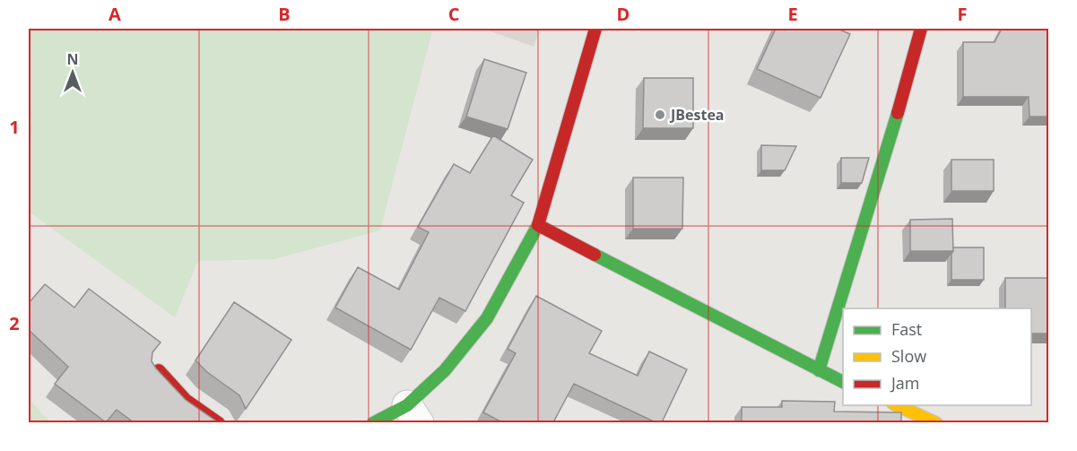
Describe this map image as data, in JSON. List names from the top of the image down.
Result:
{
  "places": ["JBestea"],
  "legend": ["Fast", "Slow", "Jam"],
  "north": "top",
  "grid": {
    "columns": [
      "A",
      "B",
      "C",
      "D",
      "E",
      "F"
    ],
    "rows": ["1", "2"]
  }
}
